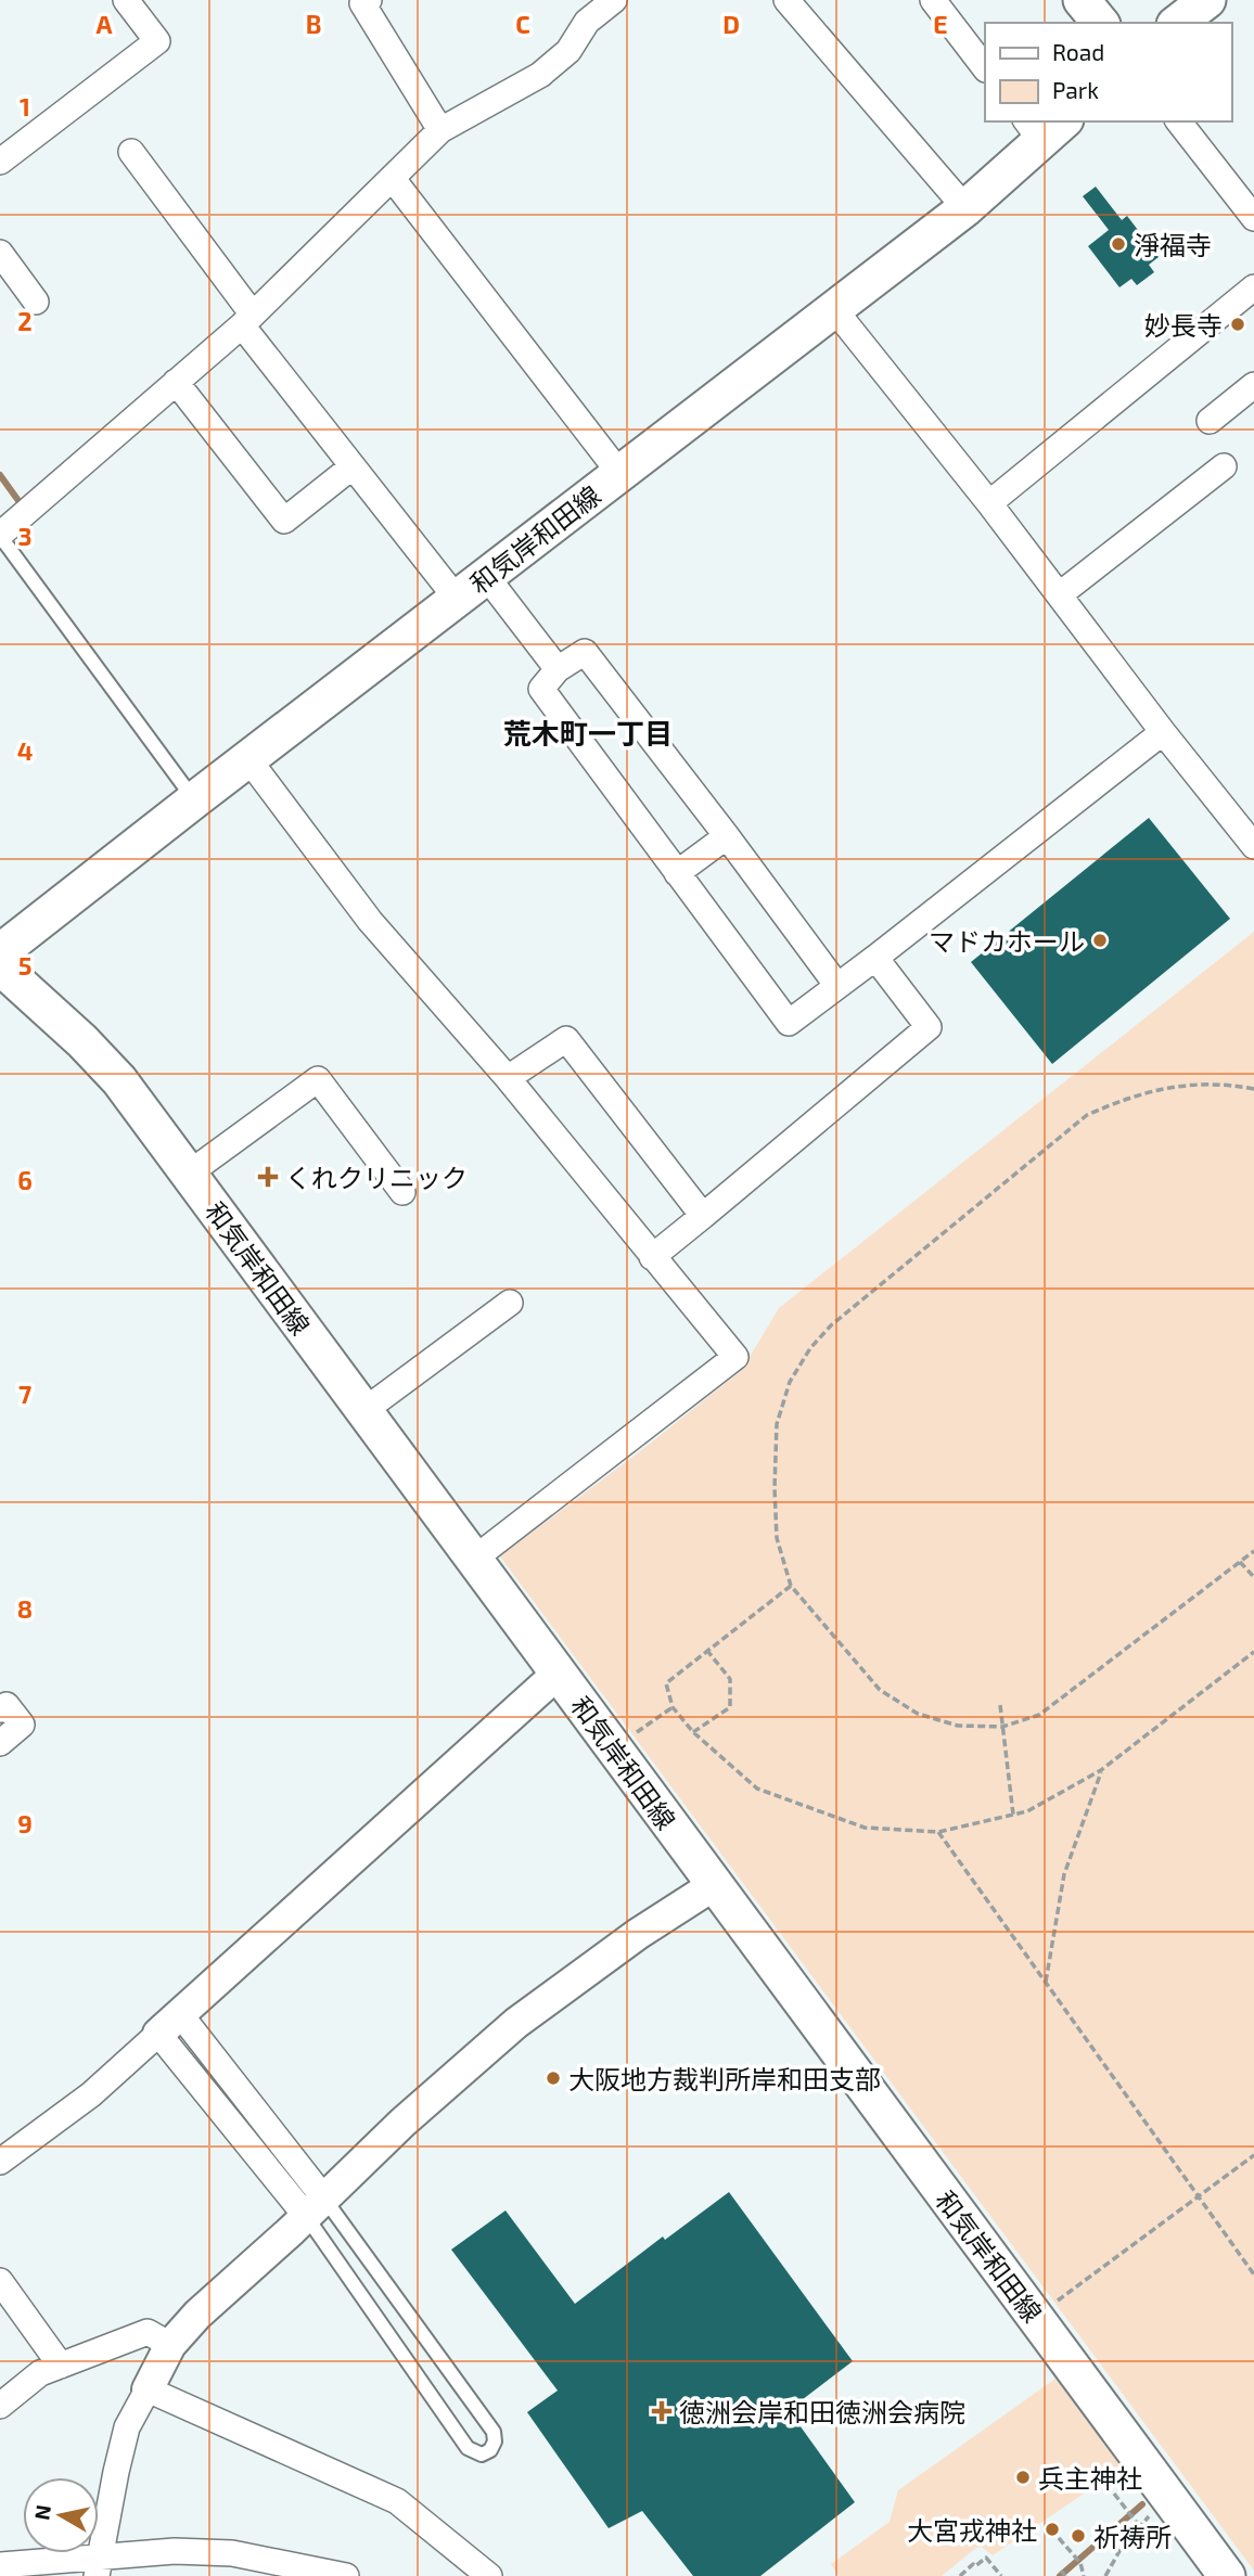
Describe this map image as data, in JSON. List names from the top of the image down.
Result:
{
  "streets": {
    "main road": ["和気岸和田線"]
  },
  "districts": ["荒木町一丁目"],
  "places": {
    "other": [
      "淨福寺",
      "妙長寺",
      "マドカホール",
      "大阪地方裁判所岸和田支部",
      "兵主神社",
      "大宮戎神社",
      "祈祷所"
    ],
    "health": ["くれクリニック", "徳洲会岸和田徳洲会病院"]
  },
  "legend": ["Road", "Park"],
  "north": "left",
  "grid": {
    "columns": [
      "A",
      "B",
      "C",
      "D",
      "E"
    ],
    "rows": [
      "1",
      "2",
      "3",
      "4",
      "5",
      "6",
      "7",
      "8",
      "9"
    ]
  }
}
